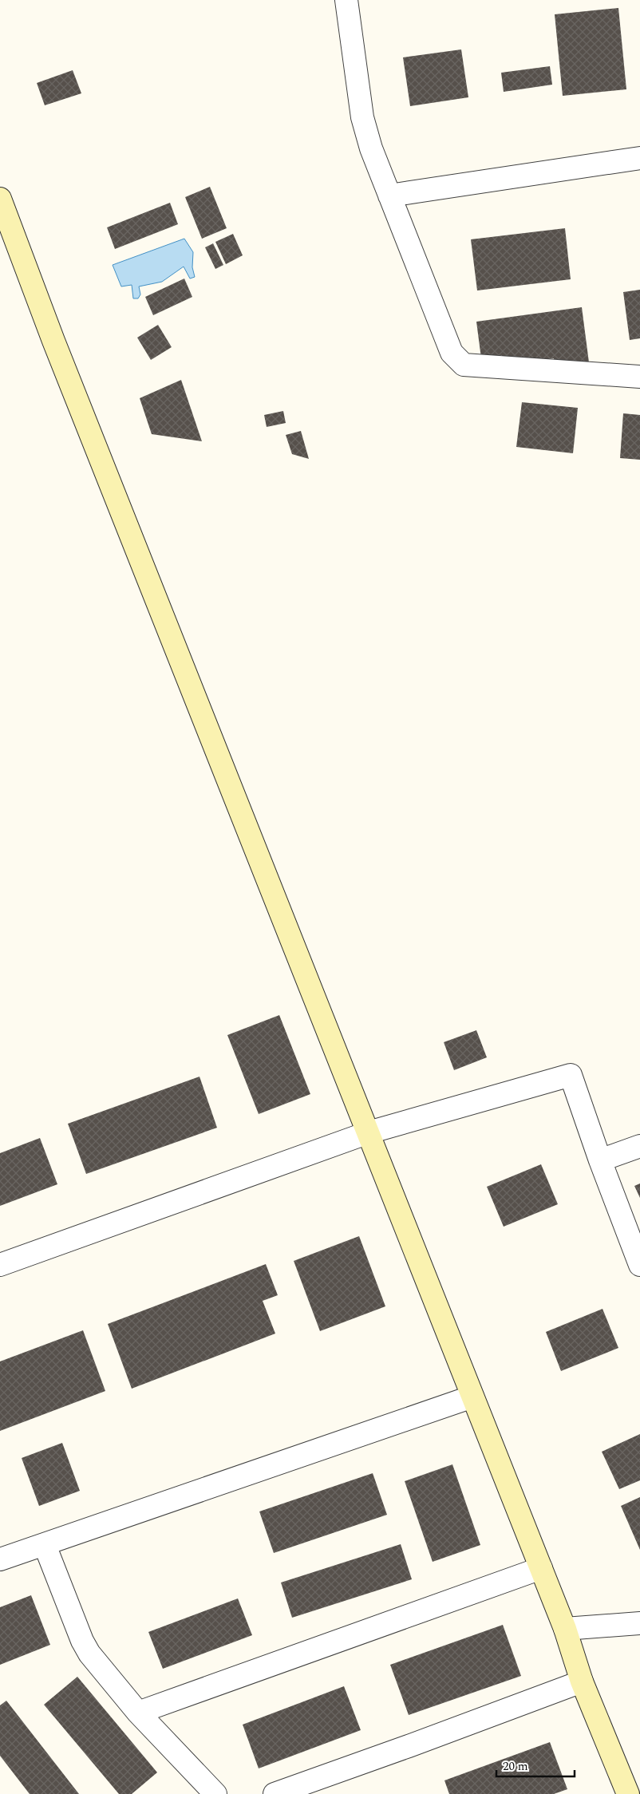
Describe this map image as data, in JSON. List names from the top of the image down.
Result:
{
  "scale_bar": "20 m"
}
